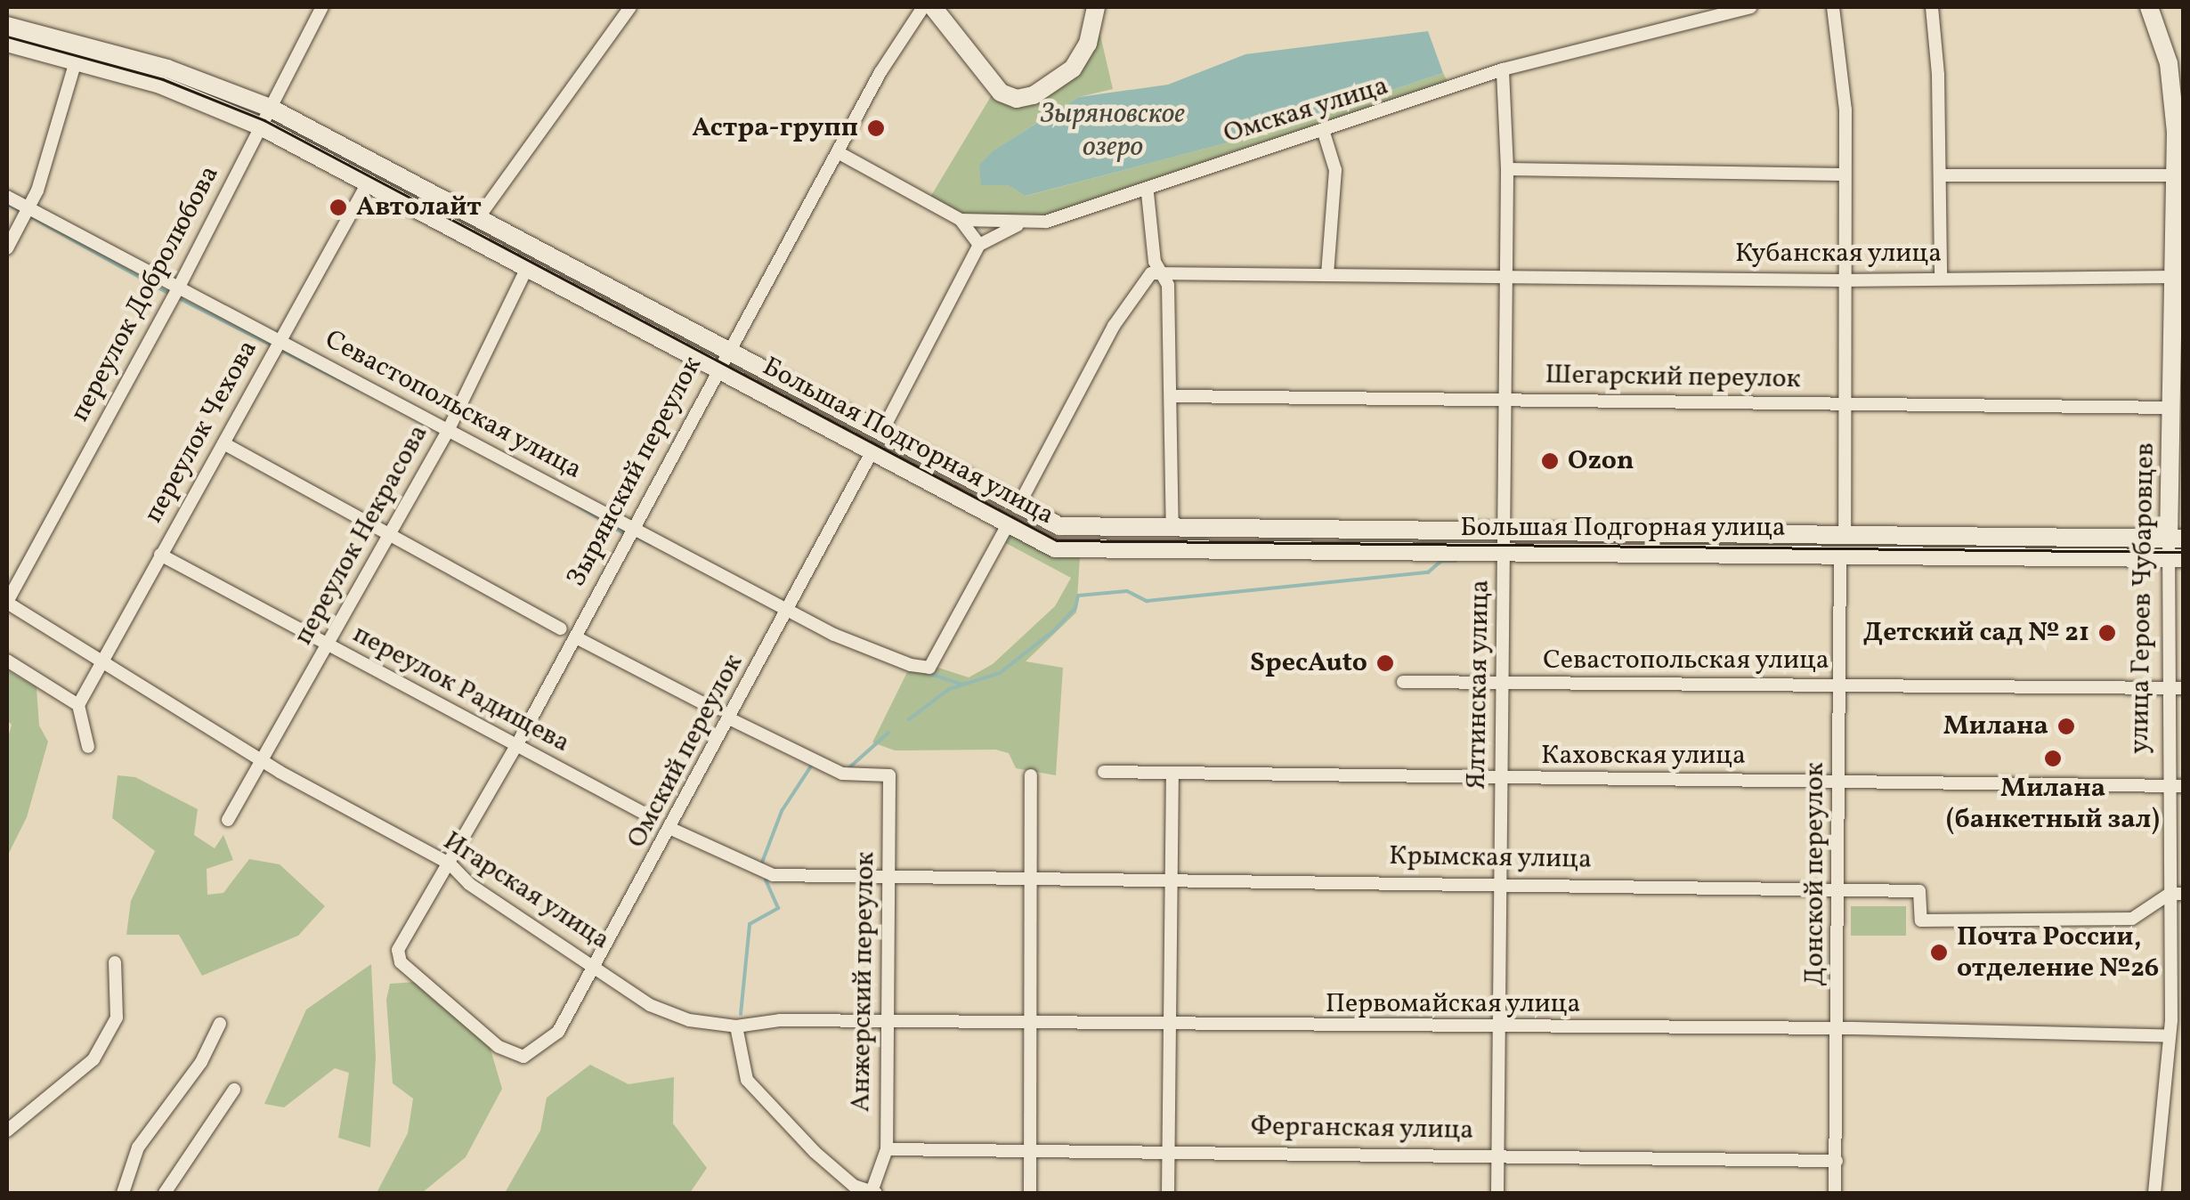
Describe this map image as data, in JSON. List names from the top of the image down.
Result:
{
  "streets": {
    "main road": ["Большая Подгорная улица", "улица Героев Чубаровцев"],
    "street": [
      "Омская улица",
      "Кубанская улица",
      "переулок Добролюбова",
      "Шегарский переулок",
      "Севастопольская улица",
      "переулок Чехова",
      "Зырянский переулок",
      "переулок Некрасова",
      "Ялтинская улица",
      "переулок Радищева",
      "Омский переулок",
      "Каховская улица",
      "Крымская улица",
      "Донской переулок",
      "Игарская улица",
      "Анжерский переулок",
      "Первомайская улица",
      "Ферганская улица"
    ]
  },
  "crossings": [
    ["Омская улица", "Зырянский переулок"],
    ["Омская улица", "Ялтинская улица"],
    ["Кубанская улица", "улица Героев Чубаровцев"],
    ["Кубанская улица", "Ялтинская улица"],
    ["переулок Добролюбова", "Севастопольская улица"],
    ["переулок Добролюбова", "Большая Подгорная улица"],
    ["переулок Добролюбова", "Игарская улица"],
    ["Шегарский переулок", "улица Героев Чубаровцев"],
    ["Шегарский переулок", "Ялтинская улица"],
    ["Севастопольская улица", "переулок Чехова"],
    ["Севастопольская улица", "Большая Подгорная улица"],
    ["Севастопольская улица", "Зырянский переулок"],
    ["Севастопольская улица", "переулок Некрасова"],
    ["Севастопольская улица", "улица Героев Чубаровцев"],
    ["Севастопольская улица", "Ялтинская улица"],
    ["Севастопольская улица", "Омский переулок"],
    ["Севастопольская улица", "Донской переулок"],
    ["переулок Чехова", "Большая Подгорная улица"],
    ["переулок Чехова", "переулок Радищева"],
    ["переулок Чехова", "Игарская улица"],
    ["Большая Подгорная улица", "Зырянский переулок"],
    ["Большая Подгорная улица", "переулок Некрасова"],
    ["Большая Подгорная улица", "улица Героев Чубаровцев"],
    ["Большая Подгорная улица", "Ялтинская улица"],
    ["Большая Подгорная улица", "Омский переулок"],
    ["Большая Подгорная улица", "Донской переулок"],
    ["Зырянский переулок", "переулок Радищева"],
    ["Зырянский переулок", "Омский переулок"],
    ["Зырянский переулок", "Игарская улица"],
    ["переулок Некрасова", "переулок Радищева"],
    ["переулок Некрасова", "Игарская улица"],
    ["улица Героев Чубаровцев", "Каховская улица"],
    ["улица Героев Чубаровцев", "Крымская улица"],
    ["улица Героев Чубаровцев", "Первомайская улица"],
    ["Ялтинская улица", "Каховская улица"],
    ["Ялтинская улица", "Крымская улица"],
    ["Ялтинская улица", "Первомайская улица"],
    ["Ялтинская улица", "Ферганская улица"],
    ["Омский переулок", "Крымская улица"],
    ["Омский переулок", "Игарская улица"],
    ["Омский переулок", "Анжерский переулок"],
    ["Каховская улица", "Донской переулок"],
    ["Крымская улица", "Донской переулок"],
    ["Крымская улица", "Анжерский переулок"],
    ["Донской переулок", "Первомайская улица"],
    ["Донской переулок", "Ферганская улица"],
    ["Игарская улица", "Первомайская улица"],
    ["Анжерский переулок", "Первомайская улица"],
    ["Анжерский переулок", "Ферганская улица"]
  ],
  "water": ["Зыряновское озеро"],
  "places": [
    "Астра-групп",
    "Автолайт",
    "Ozon",
    "Детский сад № 21",
    "SpecAuto",
    "Милана",
    "Милана (банкетный зал)",
    "Почта России, отделение №26"
  ]
}
